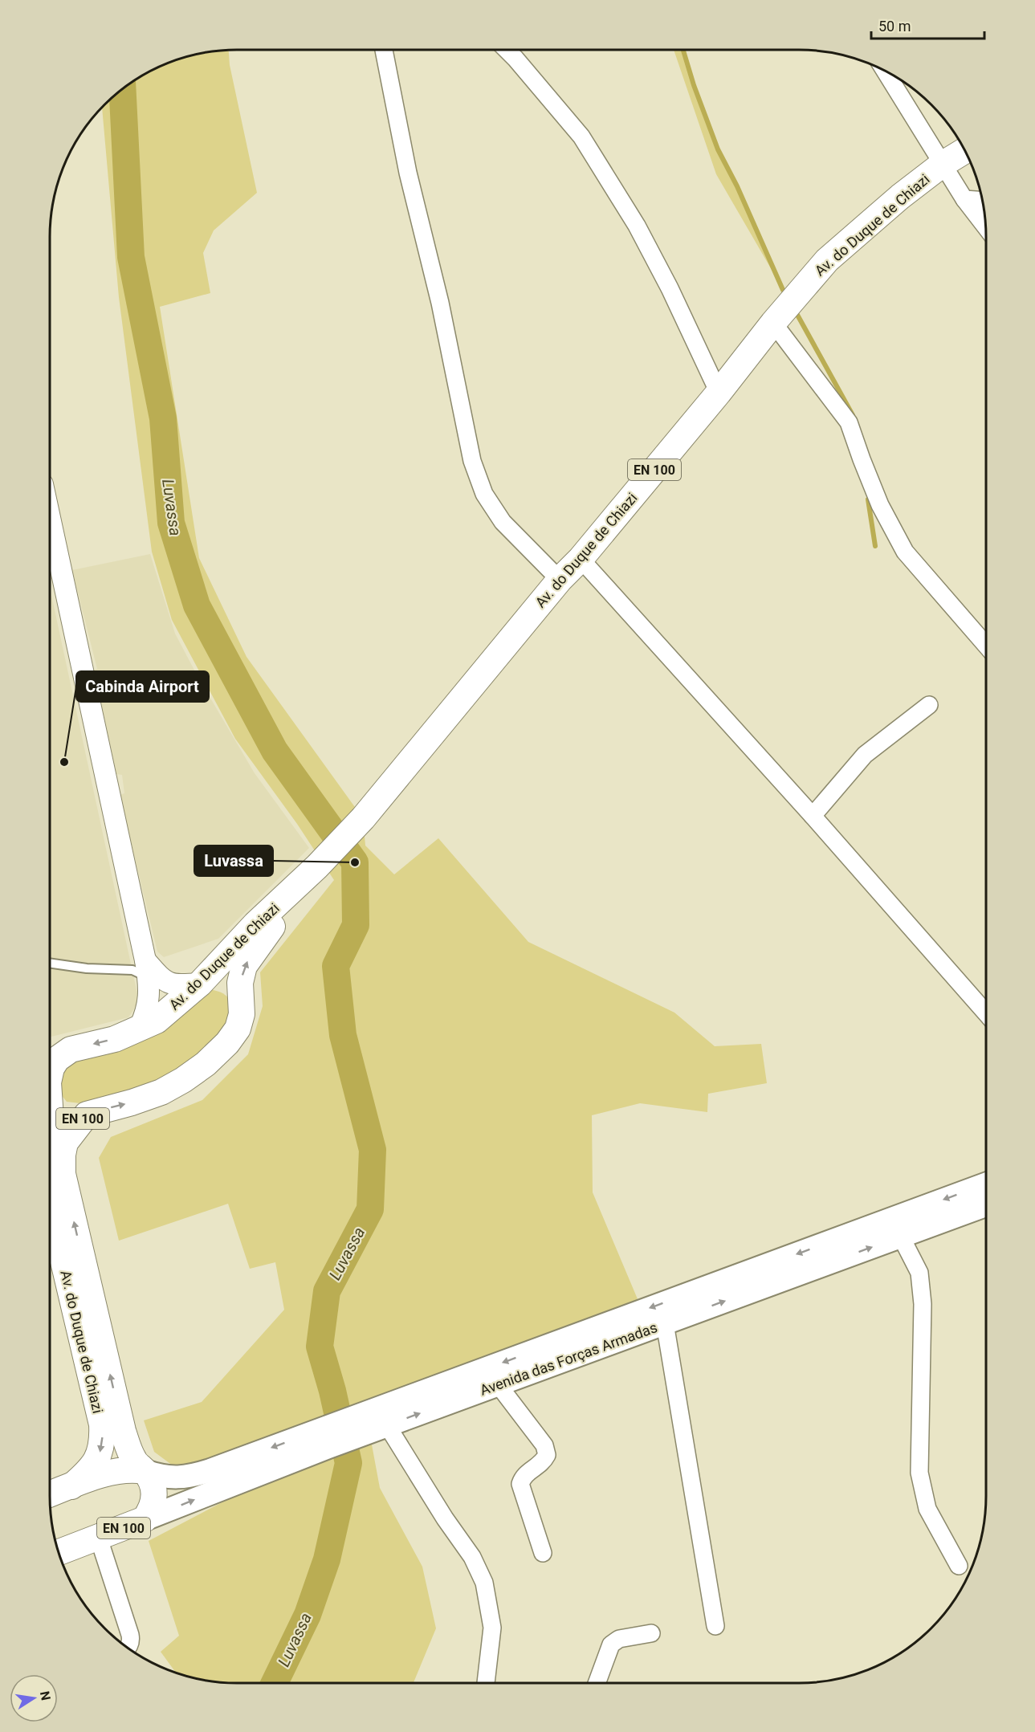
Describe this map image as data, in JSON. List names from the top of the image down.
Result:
{
  "streets": {
    "main road": ["Av. do Duque de Chiazi", "EN 100", "Avenida das Forças Armadas"]
  },
  "crossings": [
    ["Av. do Duque de Chiazi", "EN 100"],
    ["Av. do Duque de Chiazi", "Avenida das Forças Armadas"],
    ["EN 100", "Avenida das Forças Armadas"]
  ],
  "water": ["Luvassa"],
  "places": ["Cabinda Airport", "Luvassa"],
  "scale_bar": "50 m",
  "north": "right"
}
